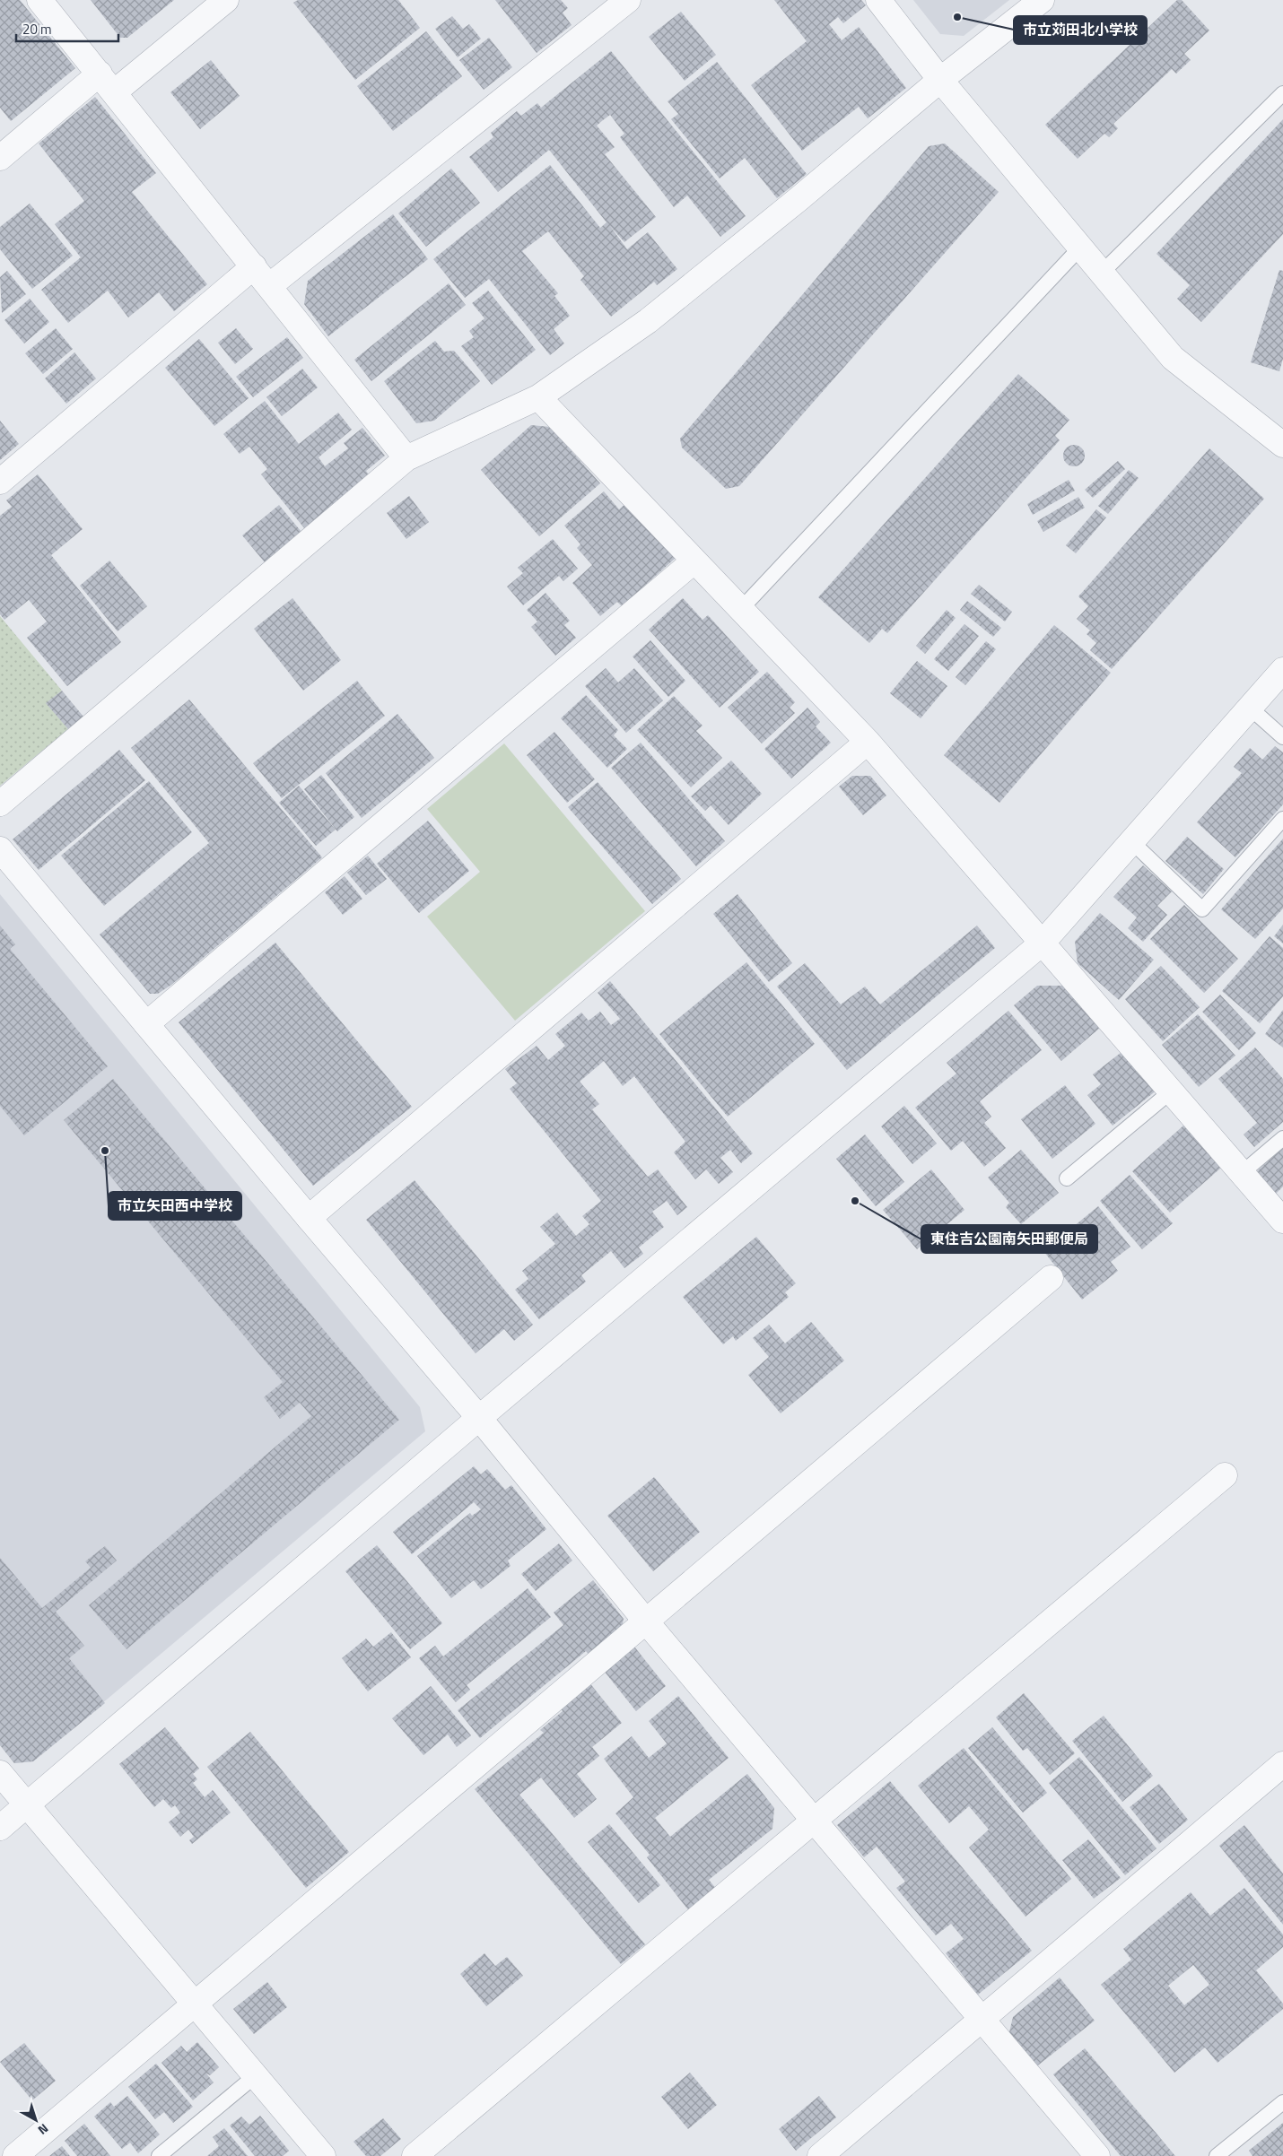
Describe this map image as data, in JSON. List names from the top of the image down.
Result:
{
  "places": ["市立苅田北小学校", "市立矢田西中学校", "東住吉公園南矢田郵便局"],
  "scale_bar": "20 m",
  "north": "bottom right"
}
